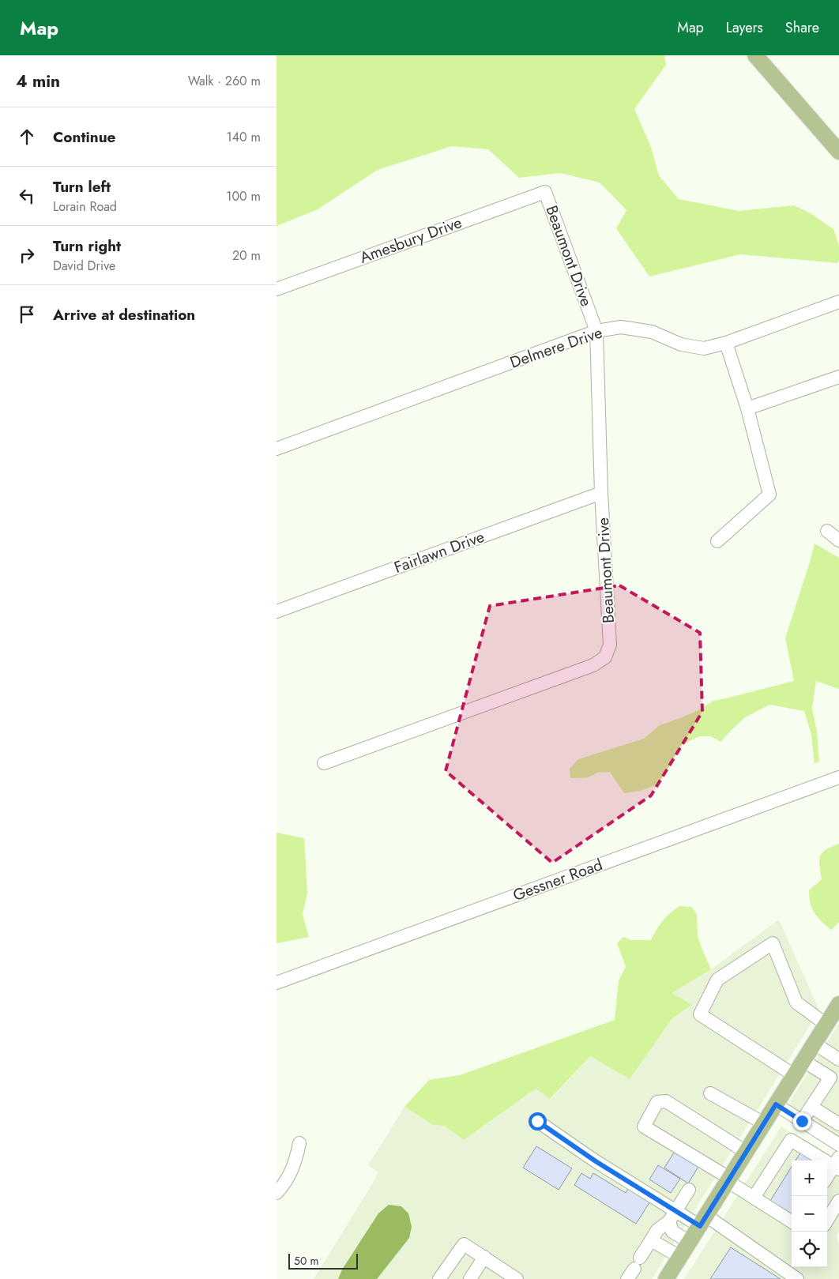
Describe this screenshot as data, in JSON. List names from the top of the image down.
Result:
{
  "streets": {
    "street": [
      "Amesbury Drive",
      "Beaumont Drive",
      "Delmere Drive",
      "Fairlawn Drive",
      "Gessner Road"
    ]
  },
  "crossings": [
    ["Amesbury Drive", "Beaumont Drive"],
    ["Beaumont Drive", "Delmere Drive"],
    ["Beaumont Drive", "Fairlawn Drive"]
  ],
  "scale_bar": "50 m",
  "page": {
    "header": "Map",
    "nav": ["Map", "Layers", "Share"],
    "heading": ["4 min", "Walk · 260 m"],
    "list": [
      ["Continue", "140 m"],
      ["Turn left", "Lorain Road", "100 m"],
      ["Turn right", "David Drive", "20 m"],
      "Arrive at destination"
    ],
    "map_buttons": ["+", "−"],
    "scale": "50 m"
  }
}
